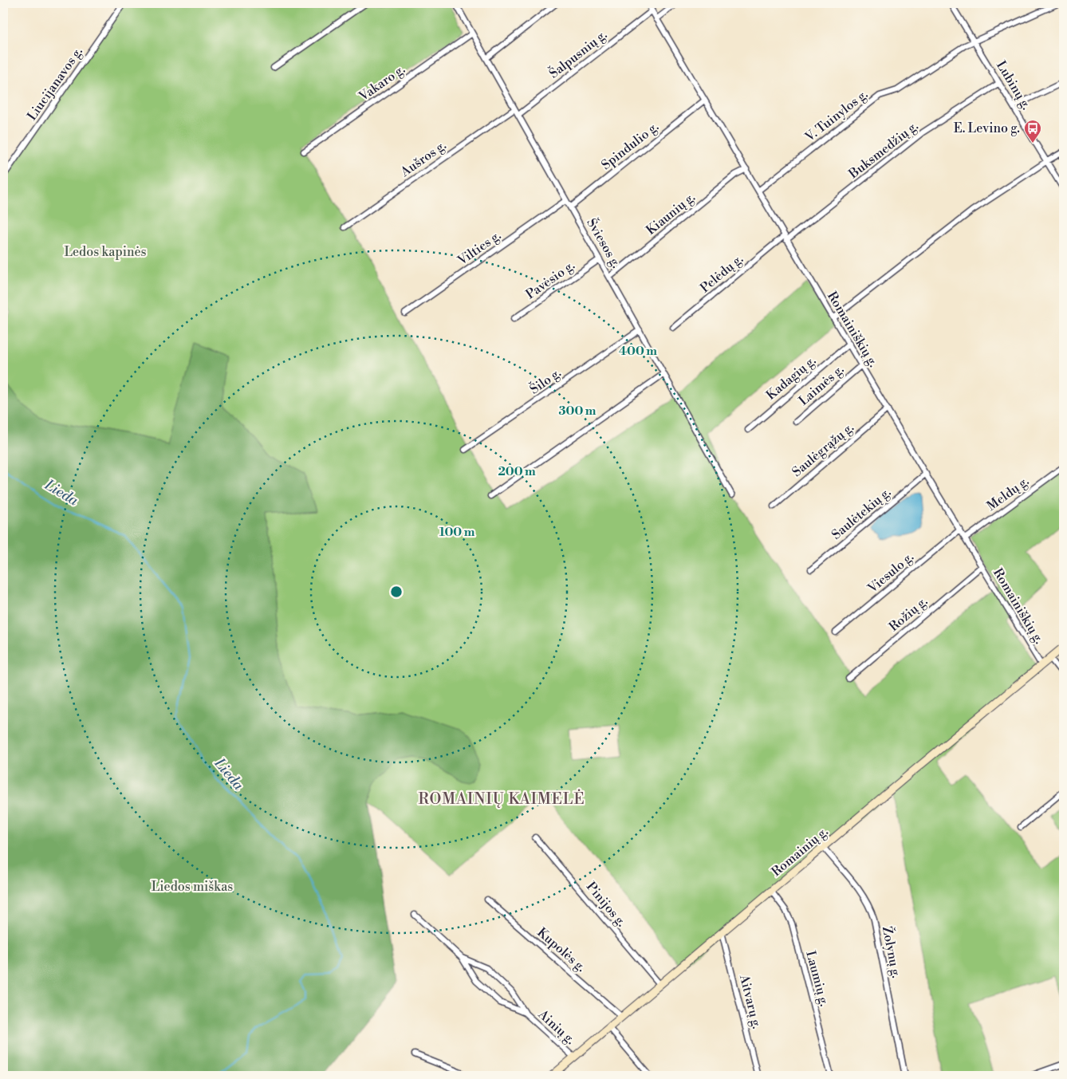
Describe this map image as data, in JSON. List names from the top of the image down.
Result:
{
  "streets": {
    "main road": ["Romainių g."],
    "street": [
      "Šalpusnių g.",
      "Vakaro g.",
      "Liucijanavos g.",
      "Lubinų g.",
      "V. Tuinylos g.",
      "Spindulio g.",
      "Buksmedžių g.",
      "Aušros g.",
      "Kiaunių g.",
      "Šviesos g.",
      "Vilties g.",
      "Pelėdų g.",
      "Pavėsio g.",
      "Romainiškių g.",
      "Kadagių g.",
      "Šilo g.",
      "Laimės g.",
      "Saulėgrąžų g.",
      "Meldų g.",
      "Saulėtekių g.",
      "Viesulo g.",
      "Rožių g.",
      "Pinijos g.",
      "Kupolės g.",
      "Žolynų g.",
      "Laumių g.",
      "Aitvarų g.",
      "Ainių g."
    ]
  },
  "crossings": [
    ["Šalpusnių g.", "Šviesos g."],
    ["Šalpusnių g.", "Romainiškių g."],
    ["Vakaro g.", "Šviesos g."],
    ["Lubinų g.", "V. Tuinylos g."],
    ["Lubinų g.", "Buksmedžių g."],
    ["V. Tuinylos g.", "Romainiškių g."],
    ["Spindulio g.", "Šviesos g."],
    ["Spindulio g.", "Romainiškių g."],
    ["Buksmedžių g.", "Pelėdų g."],
    ["Buksmedžių g.", "Romainiškių g."],
    ["Aušros g.", "Šviesos g."],
    ["Kiaunių g.", "Šviesos g."],
    ["Kiaunių g.", "Romainiškių g."],
    ["Šviesos g.", "Vilties g."],
    ["Šviesos g.", "Pavėsio g."],
    ["Šviesos g.", "Šilo g."],
    ["Pelėdų g.", "Romainiškių g."],
    ["Romainiškių g.", "Kadagių g."],
    ["Romainiškių g.", "Laimės g."],
    ["Romainiškių g.", "Saulėgrąžų g."],
    ["Romainiškių g.", "Meldų g."],
    ["Romainiškių g.", "Saulėtekių g."],
    ["Romainiškių g.", "Viesulo g."],
    ["Romainiškių g.", "Rožių g."],
    ["Romainiškių g.", "Romainių g."],
    ["Romainių g.", "Pinijos g."],
    ["Romainių g.", "Kupolės g."],
    ["Romainių g.", "Žolynų g."],
    ["Romainių g.", "Laumių g."],
    ["Romainių g.", "Aitvarų g."],
    ["Romainių g.", "Ainių g."]
  ],
  "districts": ["ROMAINIŲ KAIMELĖ"],
  "water": ["Lieda"],
  "parks": ["Ledos kapinės", "Liedos miškas"],
  "places": {
    "bus stop": ["E. Levino g."]
  },
  "rings": [
    "400 m",
    "300 m",
    "200 m",
    "100 m"
  ]
}
